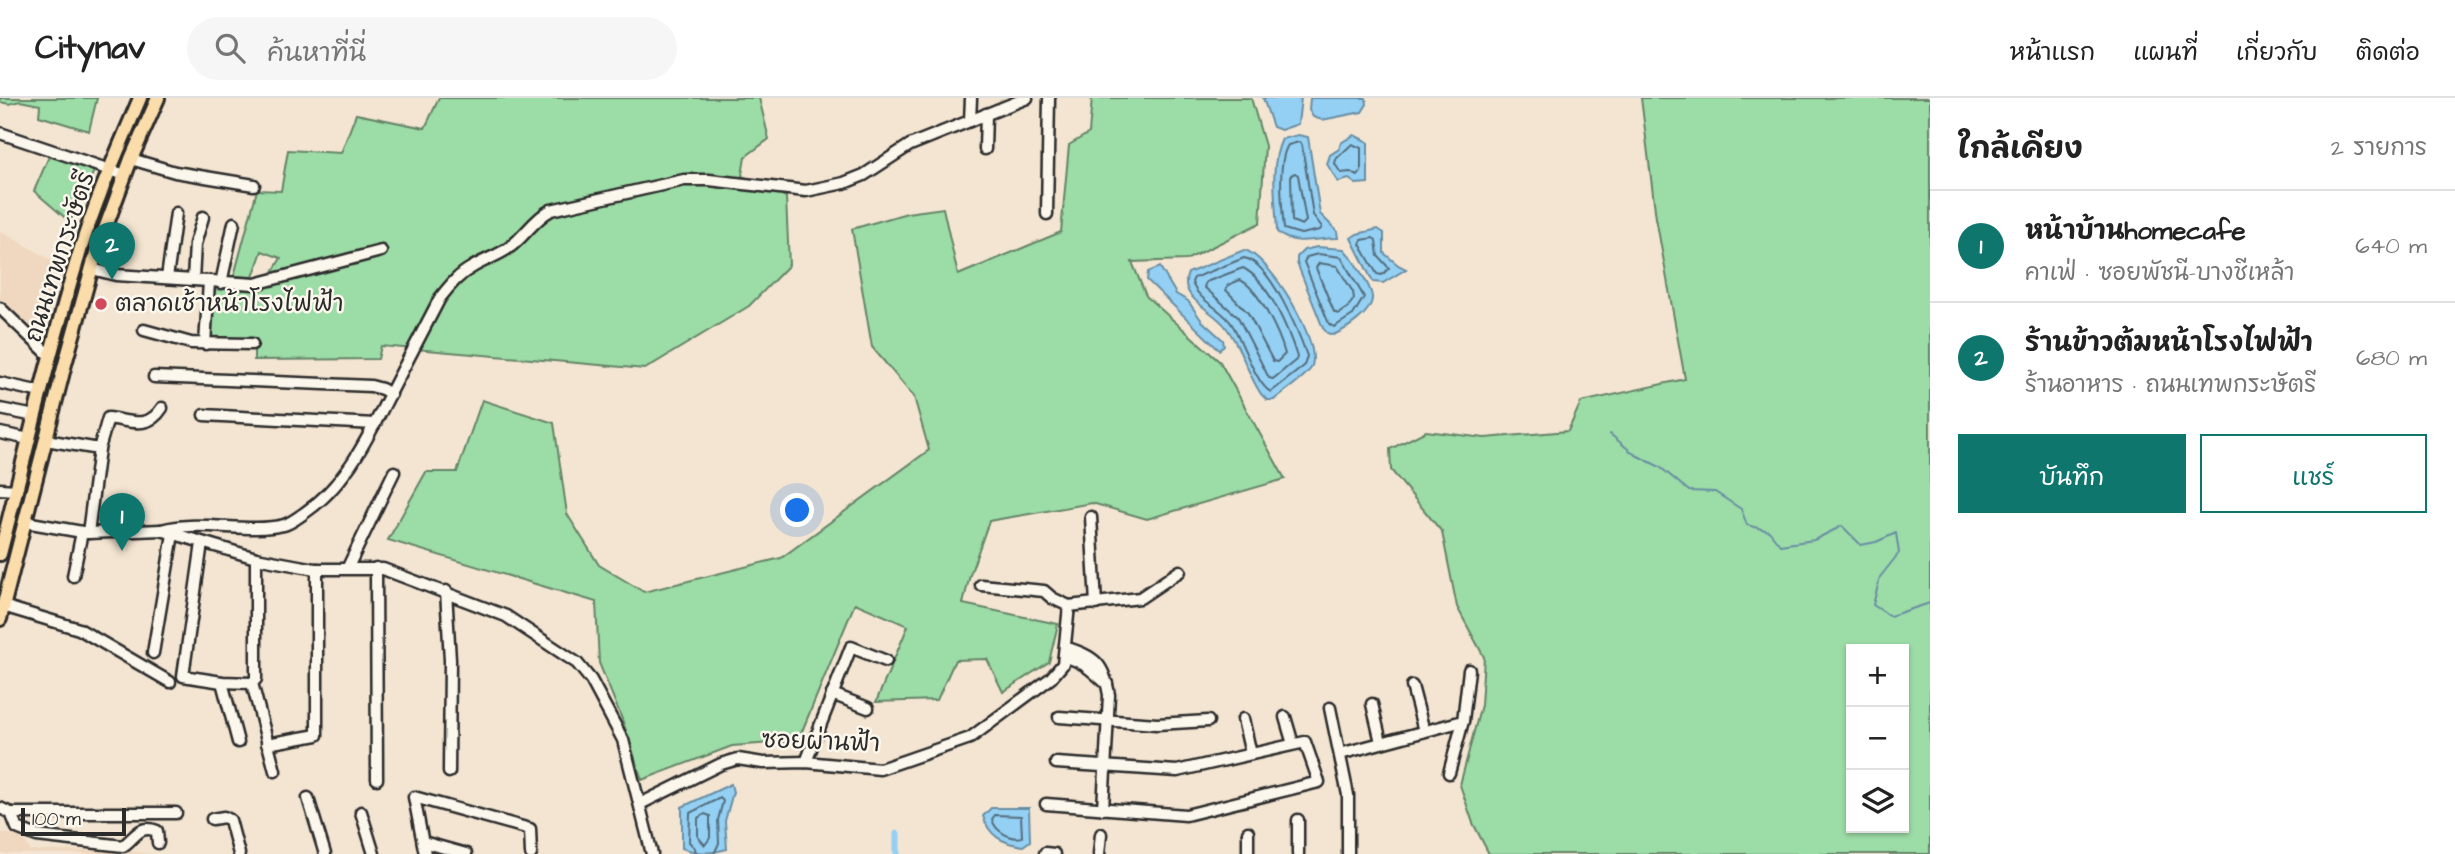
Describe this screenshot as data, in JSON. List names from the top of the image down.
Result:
{
  "streets": {
    "main road": ["ถนนเทพกระษัตรี"],
    "street": ["ซอยผ่านฟ้า"]
  },
  "places": ["ตลาดเช้าหน้าโรงไฟฟ้า"],
  "scale_bar": "100 m",
  "page": {
    "header": "Citynav",
    "search": "ค้นหาที่นี่",
    "nav": [
      "หน้าแรก",
      "แผนที่",
      "เกี่ยวกับ",
      "ติดต่อ"
    ],
    "heading": ["ใกล้เคียง", "2 รายการ"],
    "list": [
      {
        "mark": "1",
        "name": "หน้าบ้านhomecafe",
        "note": "คาเฟ่ · ซอยพัชนี-บางชีเหล้า",
        "value": "640 m"
      },
      {
        "mark": "2",
        "name": "ร้านข้าวต้มหน้าโรงไฟฟ้า",
        "note": "ร้านอาหาร · ถนนเทพกระษัตรี",
        "value": "680 m"
      }
    ],
    "pins": ["2", "1"],
    "buttons": ["บันทึก", "แชร์"],
    "map_buttons": ["+", "−"],
    "scale": "100 m"
  }
}
